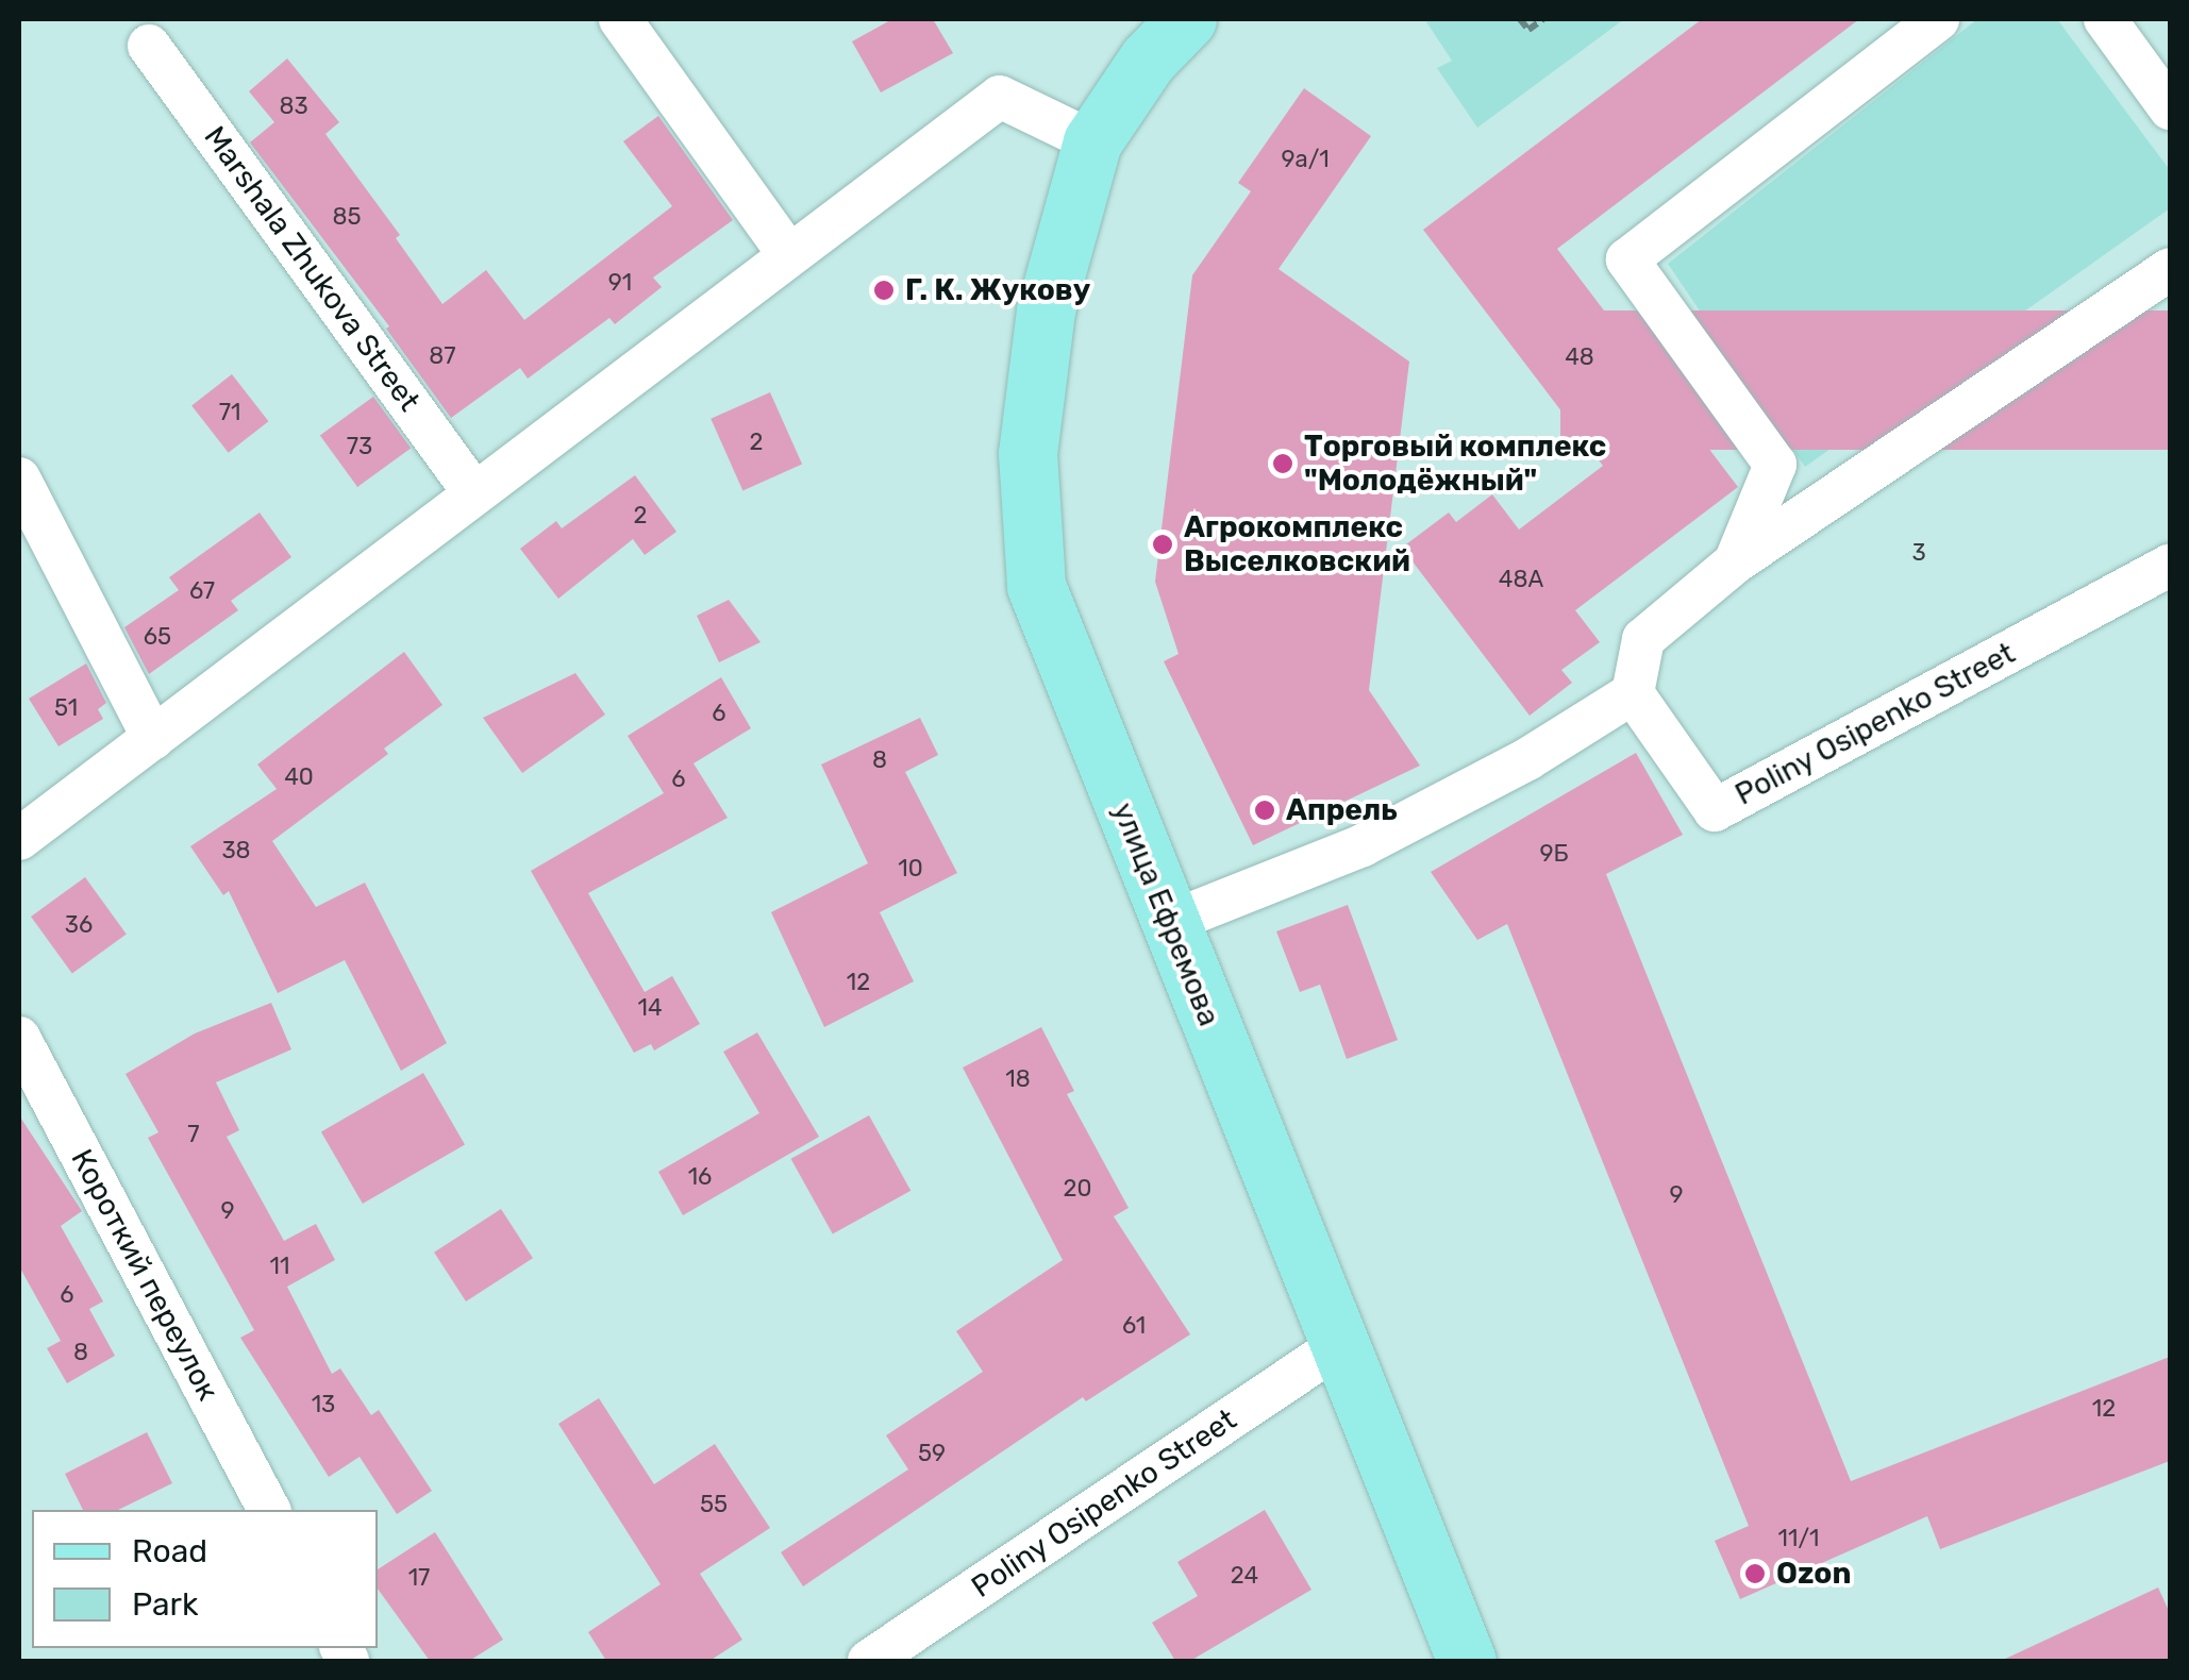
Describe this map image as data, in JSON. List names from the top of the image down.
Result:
{
  "streets": {
    "main road": ["улица Ефремова"],
    "street": ["Marshala Zhukova Street", "Poliny Osipenko Street", "Короткий переулок"]
  },
  "crossings": [
    ["Poliny Osipenko Street", "улица Ефремова"]
  ],
  "places": [
    "Г. К. Жукову",
    "Торговый комплекс \"Молодёжный\"",
    "Агрокомплекс Выселковский",
    "Апрель",
    "Ozon"
  ],
  "house_numbers": [
    "83",
    "9a/1",
    "85",
    "91",
    "87",
    "48",
    "71",
    "2",
    "73",
    "2",
    "3",
    "48А",
    "67",
    "65",
    "51",
    "6",
    "8",
    "40",
    "6",
    "38",
    "9Б",
    "10",
    "36",
    "12",
    "14",
    "18",
    "7",
    "16",
    "20",
    "9",
    "9",
    "11",
    "6",
    "61",
    "8",
    "13",
    "12",
    "59",
    "55",
    "11/1",
    "24",
    "17"
  ],
  "legend": ["Road", "Park"]
}
